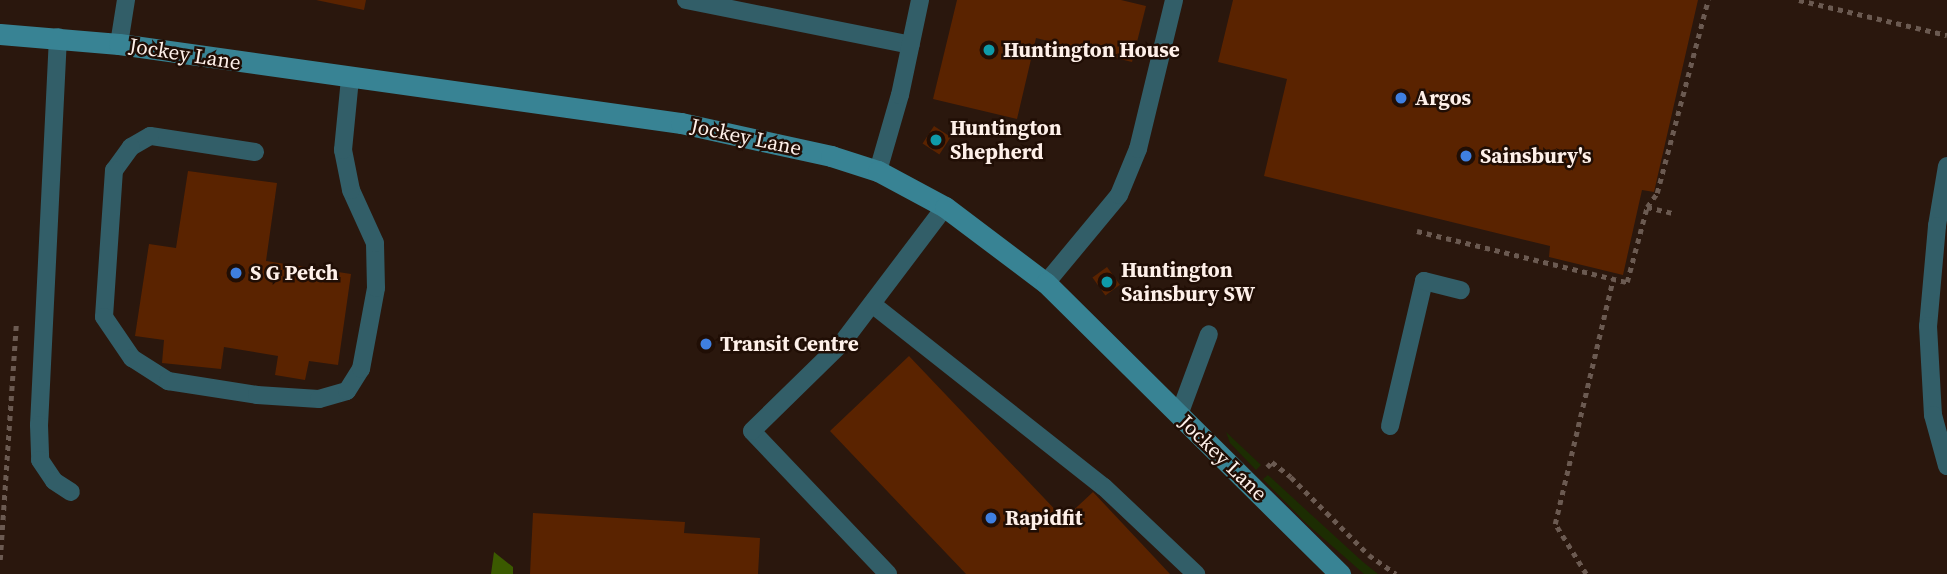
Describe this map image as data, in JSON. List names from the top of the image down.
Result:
{
  "streets": {
    "street": ["Jockey Lane"]
  },
  "places": [
    "Huntington House",
    "Argos",
    "Huntington Shepherd",
    "Sainsbury's",
    "S G Petch",
    "Huntington Sainsbury SW",
    "Transit Centre",
    "Rapidfit"
  ]
}
